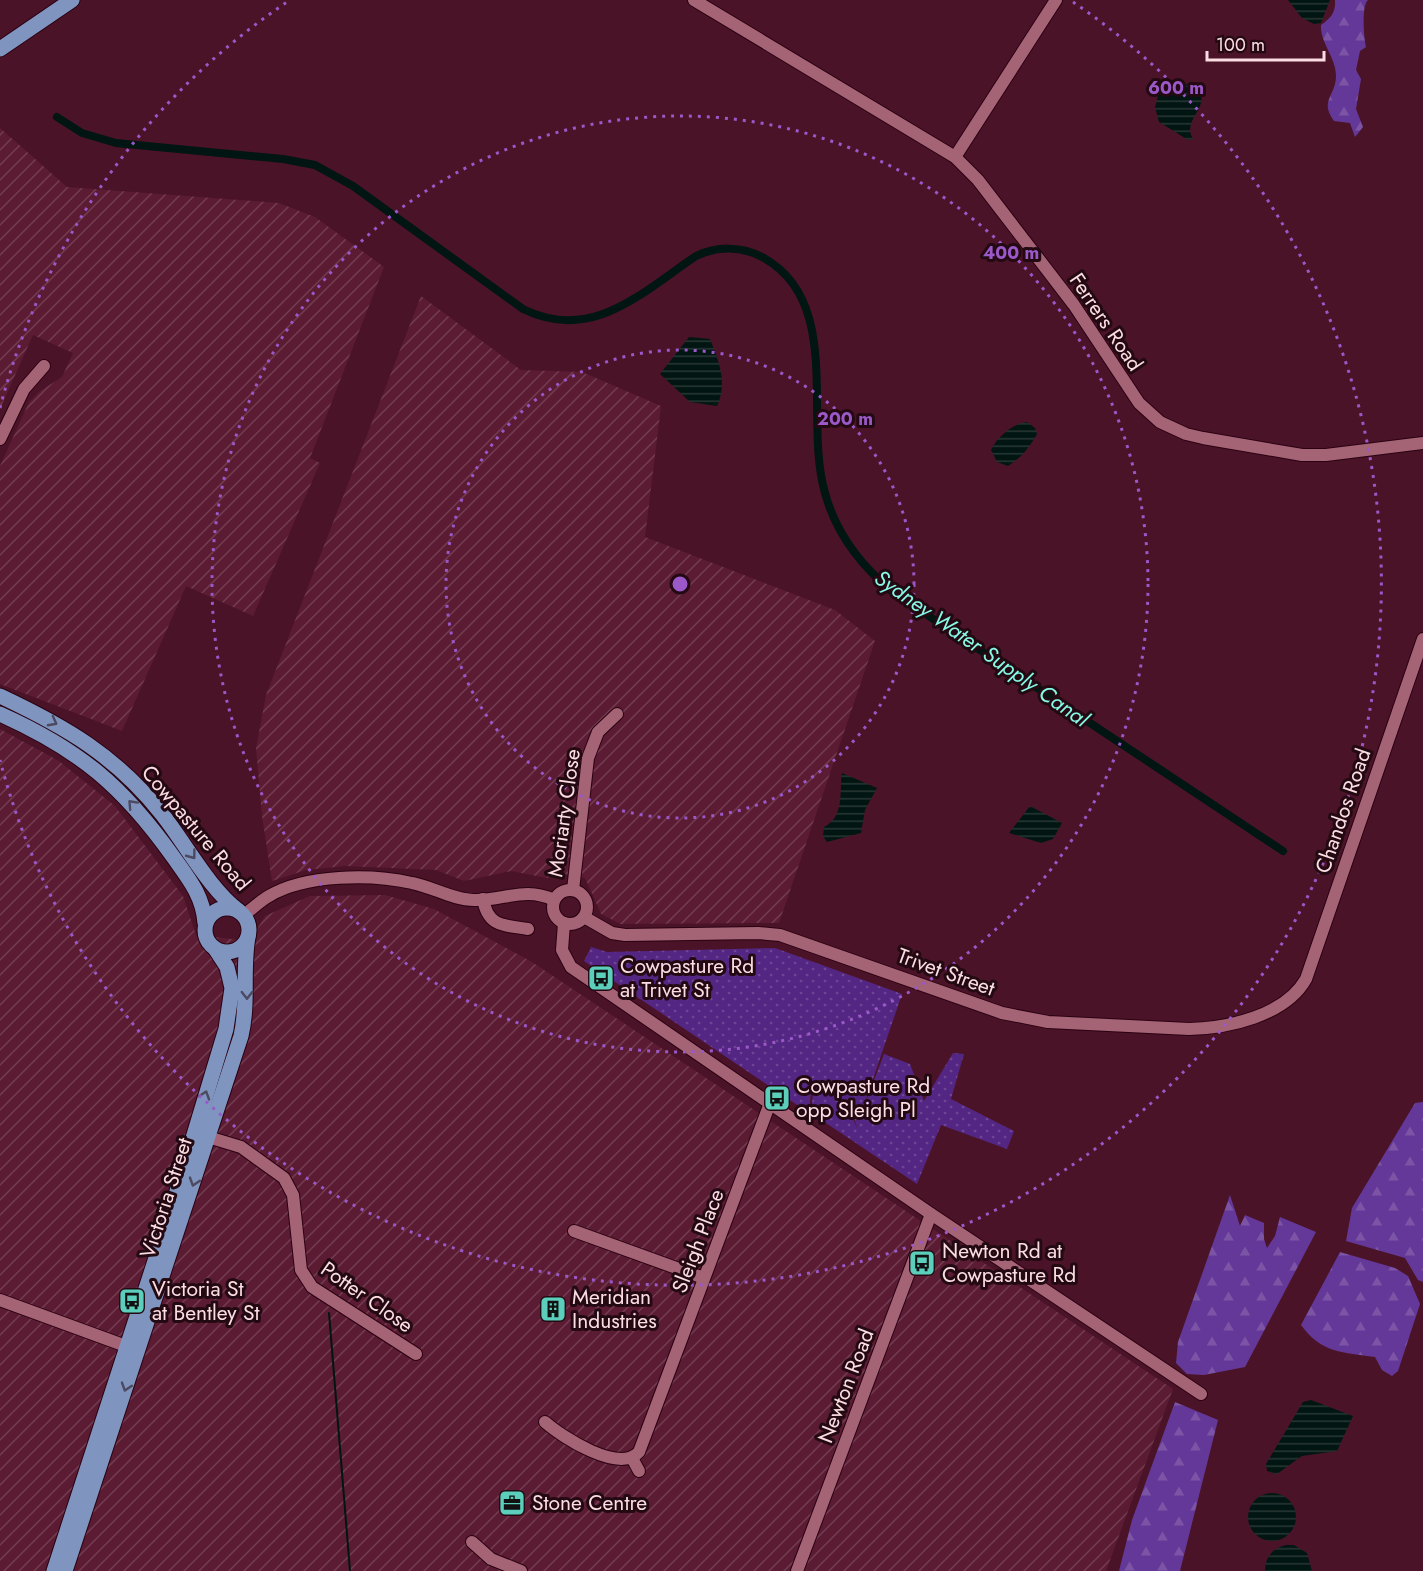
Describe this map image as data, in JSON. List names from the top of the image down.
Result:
{
  "streets": {
    "main road": ["Cowpasture Road", "Victoria Street"],
    "street": [
      "Ferrers Road",
      "Chandos Road",
      "Moriarty Close",
      "Trivet Street",
      "Sleigh Place",
      "Potter Close",
      "Newton Road"
    ]
  },
  "crossings": [
    ["Chandos Road", "Trivet Street"],
    ["Moriarty Close", "Cowpasture Road"],
    ["Moriarty Close", "Trivet Street"],
    ["Cowpasture Road", "Trivet Street"],
    ["Cowpasture Road", "Victoria Street"],
    ["Victoria Street", "Potter Close"]
  ],
  "water": ["Sydney Water Supply Canal"],
  "places": {
    "bus stop": [
      "Cowpasture Rd at Trivet St",
      "Cowpasture Rd opp Sleigh Pl",
      "Newton Rd at Cowpasture Rd",
      "Victoria St at Bentley St"
    ],
    "building": ["Meridian Industries"],
    "office": ["Stone Centre"]
  },
  "scale_bar": "100 m",
  "rings": ["600 m", "400 m", "200 m"]
}
